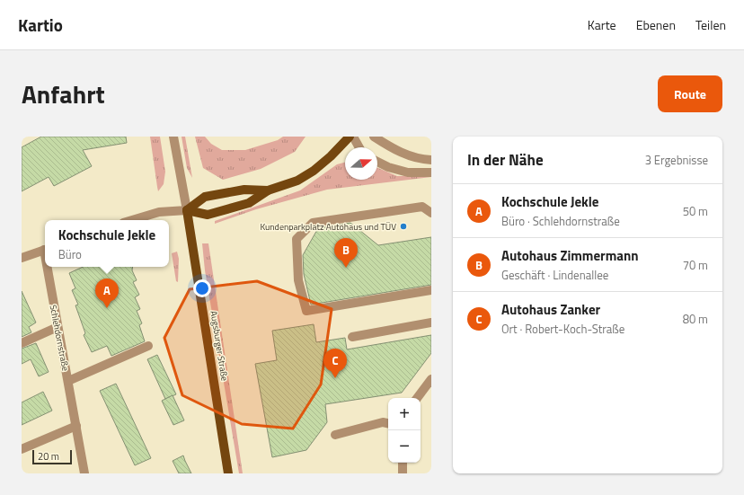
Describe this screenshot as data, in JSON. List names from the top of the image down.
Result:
{
  "streets": {
    "main road": ["Augsburger Straße"],
    "street": ["Schlehdornstraße"]
  },
  "places": ["Kundenparkplatz Autohaus und TÜV"],
  "scale_bar": "20 m",
  "north": "right",
  "page": {
    "header": "Kartio",
    "nav": ["Karte", "Ebenen", "Teilen"],
    "title": "Anfahrt",
    "buttons": "Route",
    "heading": ["In der Nähe", "3 Ergebnisse"],
    "list": [
      {
        "mark": "A",
        "name": "Kochschule Jekle",
        "note": "Büro · Schlehdornstraße",
        "value": "50 m"
      },
      {
        "mark": "B",
        "name": "Autohaus Zimmermann",
        "note": "Geschäft · Lindenallee",
        "value": "70 m"
      },
      {
        "mark": "C",
        "name": "Autohaus Zanker",
        "note": "Ort · Robert-Koch-Straße",
        "value": "80 m"
      }
    ],
    "popup": ["Kochschule Jekle", "Büro"],
    "pins": ["B", "A", "C"],
    "map_buttons": ["+", "−"],
    "scale": "20 m"
  }
}
